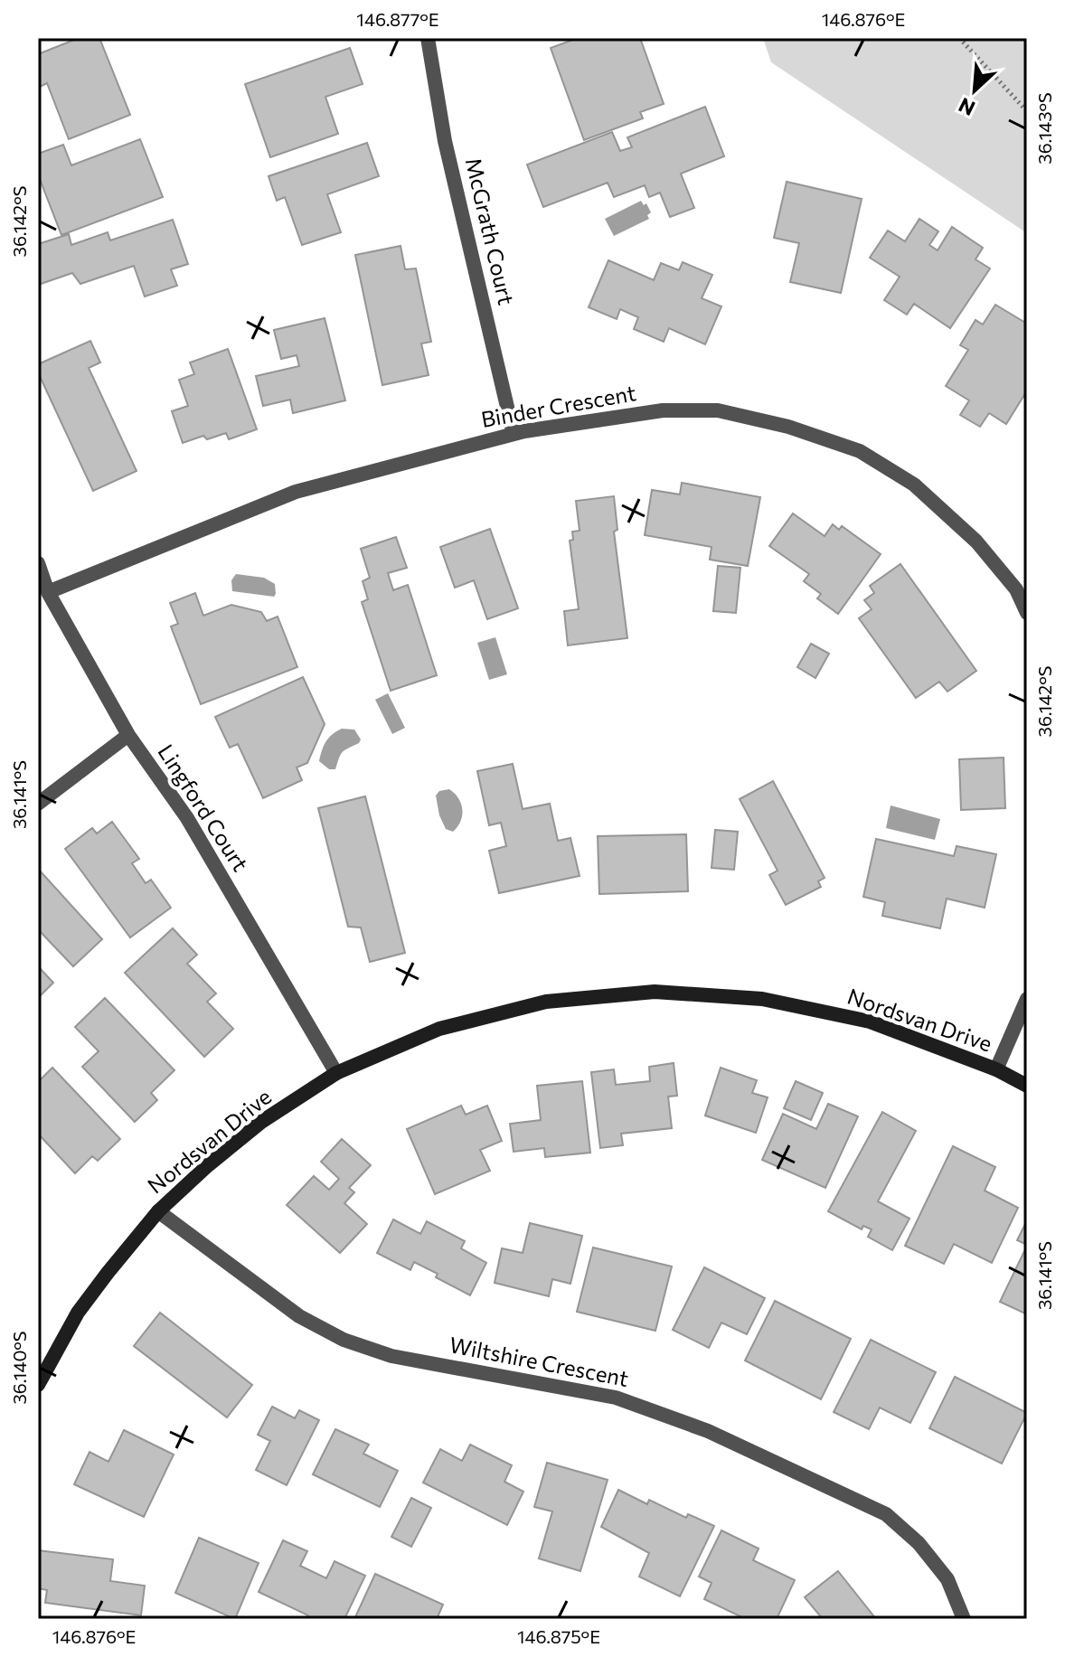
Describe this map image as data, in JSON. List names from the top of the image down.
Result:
{
  "streets": {
    "street": [
      "McGrath Court",
      "Binder Crescent",
      "Lingford Court",
      "Nordsvan Drive",
      "Wiltshire Crescent"
    ]
  },
  "crossings": [
    ["McGrath Court", "Binder Crescent"],
    ["Binder Crescent", "Lingford Court"],
    ["Lingford Court", "Nordsvan Drive"],
    ["Nordsvan Drive", "Wiltshire Crescent"]
  ],
  "north": "bottom left",
  "coordinates": [
    "146.877°E",
    "146.876°E",
    "36.143°S",
    "36.142°S",
    "36.141°S",
    "36.140°S",
    "146.875°E"
  ]
}
